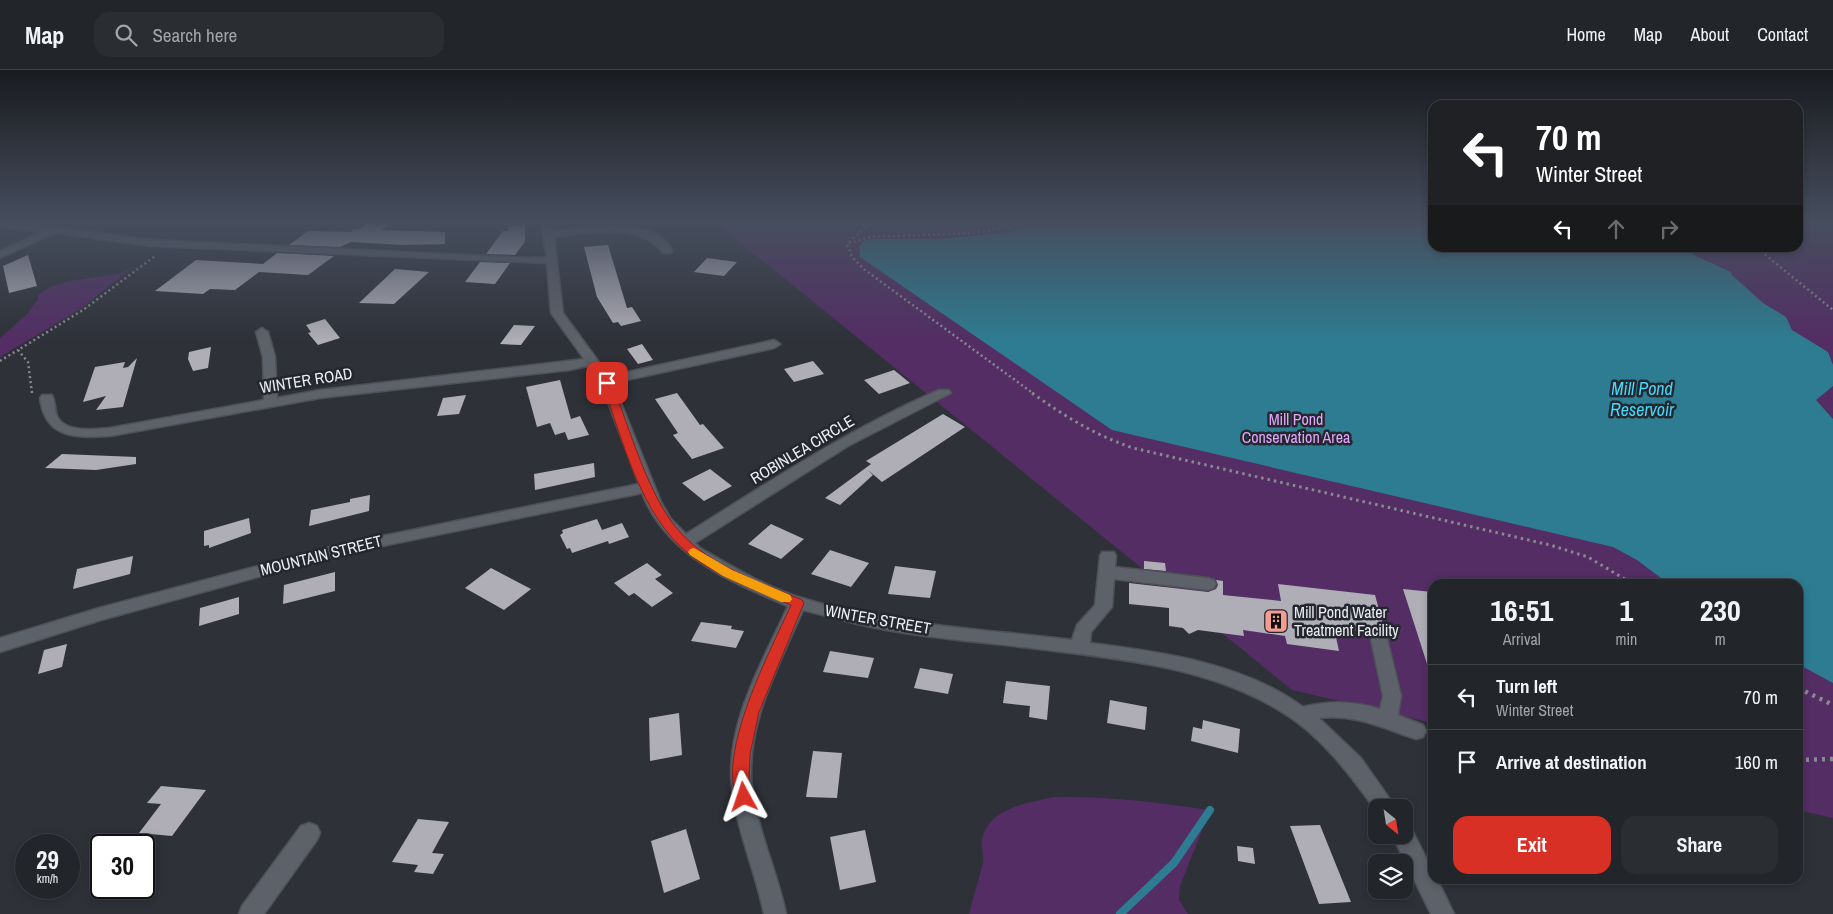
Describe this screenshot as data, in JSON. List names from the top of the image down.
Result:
{
  "streets": {
    "street": [
      "WINTER ROAD",
      "ROBINLEA CIRCLE",
      "MOUNTAIN STREET",
      "WINTER STREET"
    ]
  },
  "crossings": [
    ["WINTER ROAD", "WINTER STREET"],
    ["ROBINLEA CIRCLE", "WINTER STREET"],
    ["MOUNTAIN STREET", "WINTER STREET"]
  ],
  "water": ["Mill Pond Reservoir"],
  "parks": ["Mill Pond Conservation Area"],
  "places": {
    "building": ["Mill Pond Water Treatment Facility"]
  },
  "north": "bottom right",
  "page": {
    "header": "Map",
    "search": "Search here",
    "nav": [
      "Home",
      "Map",
      "About",
      "Contact"
    ],
    "turn": ["70 m", "Winter Street"],
    "eta": [
      "16:51",
      "Arrival",
      "1",
      "min",
      "230",
      "m"
    ],
    "list": [
      {
        "name": "Turn left",
        "note": "Winter Street",
        "value": "70 m"
      },
      {
        "name": "Arrive at destination",
        "value": "160 m"
      }
    ],
    "buttons": ["Exit", "Share"],
    "speed": "29 km/h",
    "limit": "30"
  }
}
